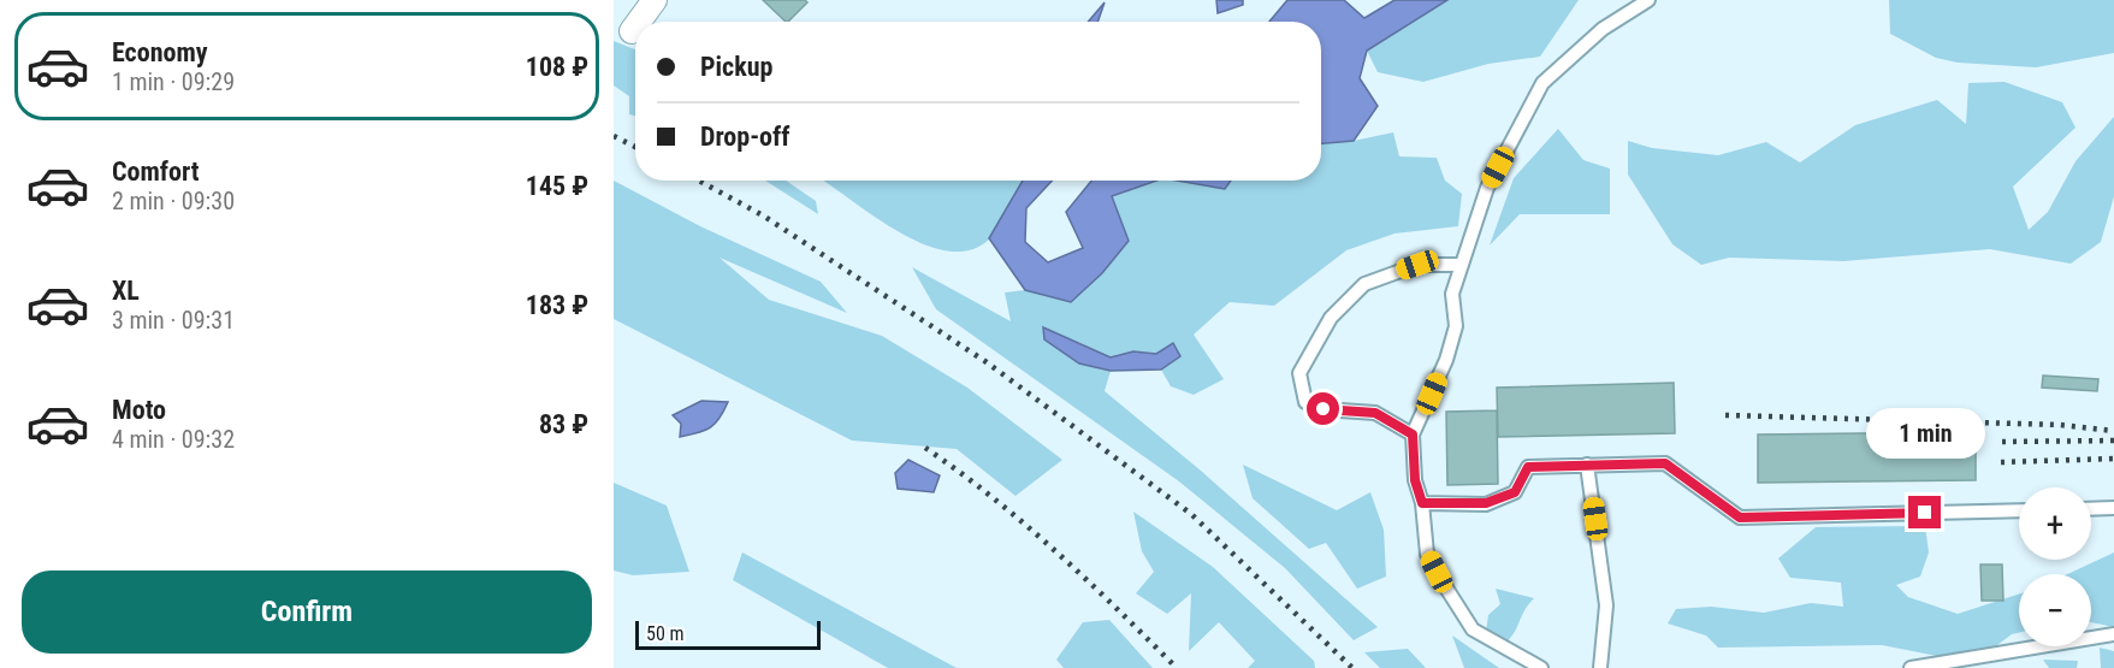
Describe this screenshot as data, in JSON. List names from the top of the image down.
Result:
{
  "scale_bar": "50 m",
  "page": {
    "list": [
      {
        "name": "Economy",
        "note": "1 min · 09:29",
        "value": "108 ₽"
      },
      {
        "name": "Comfort",
        "note": "2 min · 09:30",
        "value": "145 ₽"
      },
      {
        "name": "XL",
        "note": "3 min · 09:31",
        "value": "183 ₽"
      },
      {
        "name": "Moto",
        "note": "4 min · 09:32",
        "value": "83 ₽"
      }
    ],
    "banner": ["Pickup", "Drop-off"],
    "bubble": "1 min",
    "map_buttons": ["+", "−"],
    "buttons": "Confirm",
    "scale": "50 m"
  }
}
